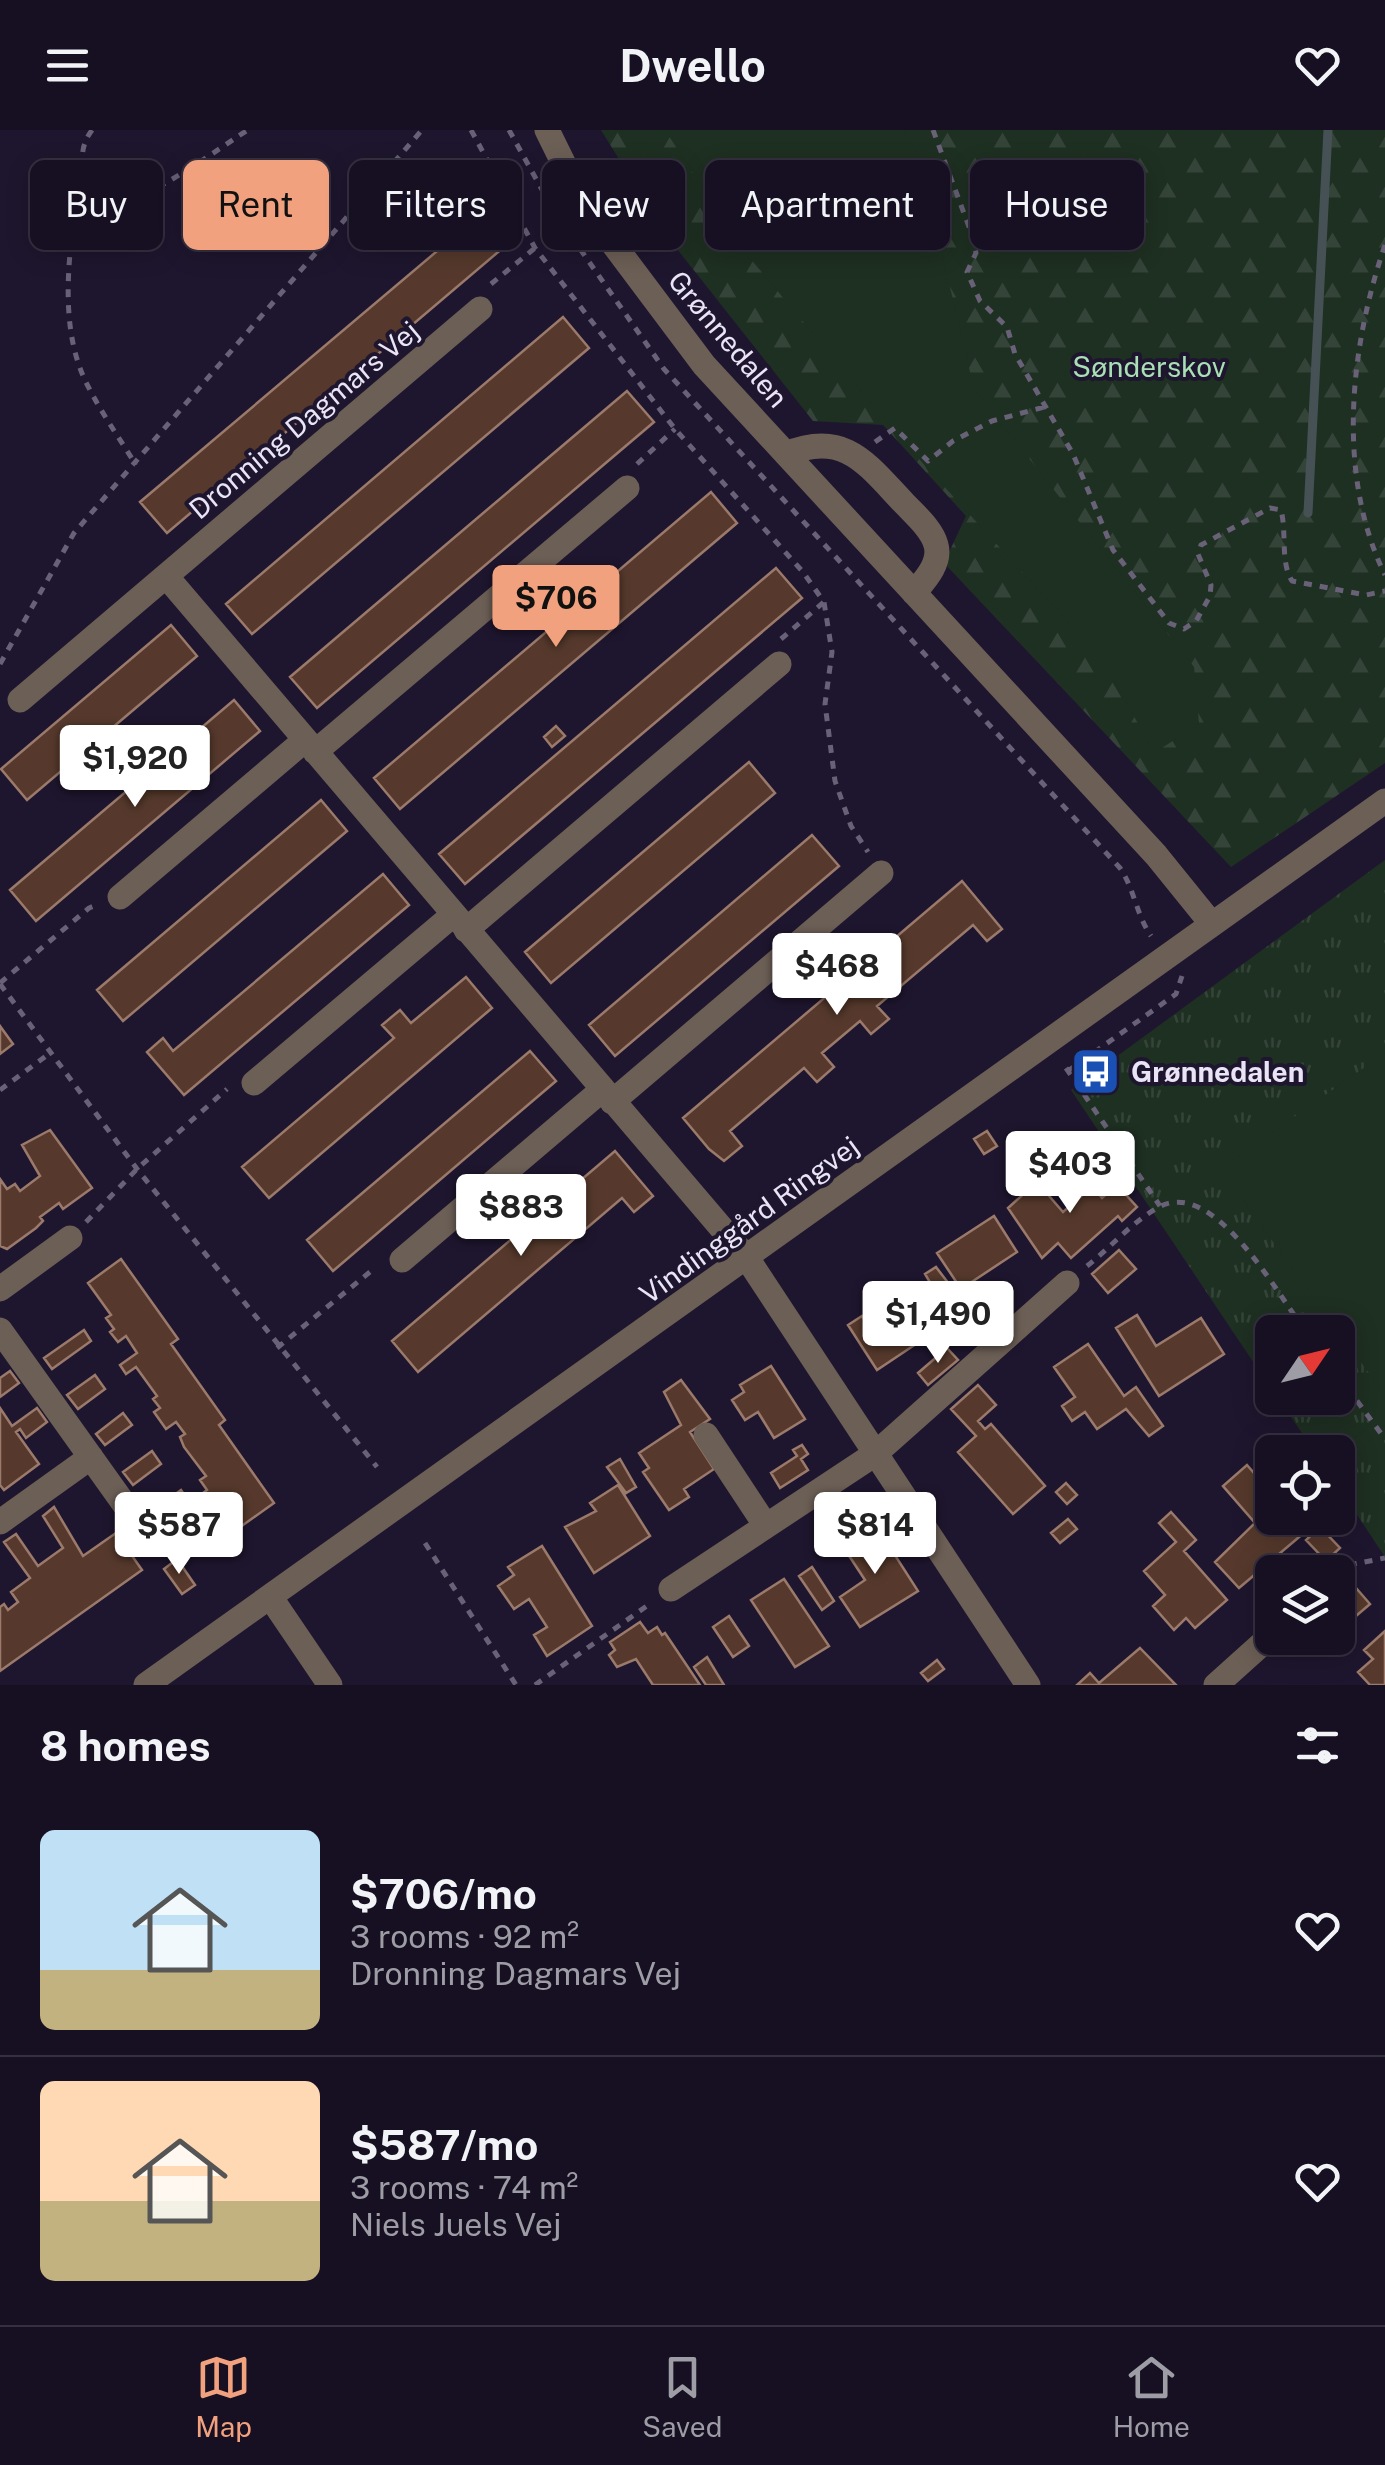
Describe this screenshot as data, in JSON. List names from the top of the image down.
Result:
{
  "streets": {
    "street": ["Grønnedalen", "Dronning Dagmars Vej", "Vindinggård Ringvej"]
  },
  "crossings": [
    ["Grønnedalen", "Vindinggård Ringvej"]
  ],
  "parks": ["Sønderskov"],
  "places": {
    "bus stop": ["Grønnedalen"]
  },
  "north": "top right",
  "page": {
    "header": "Dwello",
    "chip": [
      "Buy",
      "Rent",
      "Filters",
      "New",
      "Apartment",
      "House"
    ],
    "price": [
      "$706",
      "$1,920",
      "$468",
      "$403",
      "$883",
      "$1,490",
      "$587",
      "$814"
    ],
    "heading": "8 homes",
    "list": [
      {
        "name": "$706/mo",
        "note": "3 rooms · 92 m² · Dronning Dagmars Vej"
      },
      {
        "name": "$587/mo",
        "note": "3 rooms · 74 m² · Niels Juels Vej"
      }
    ],
    "tabs": ["Map", "Saved", "Home"]
  }
}
